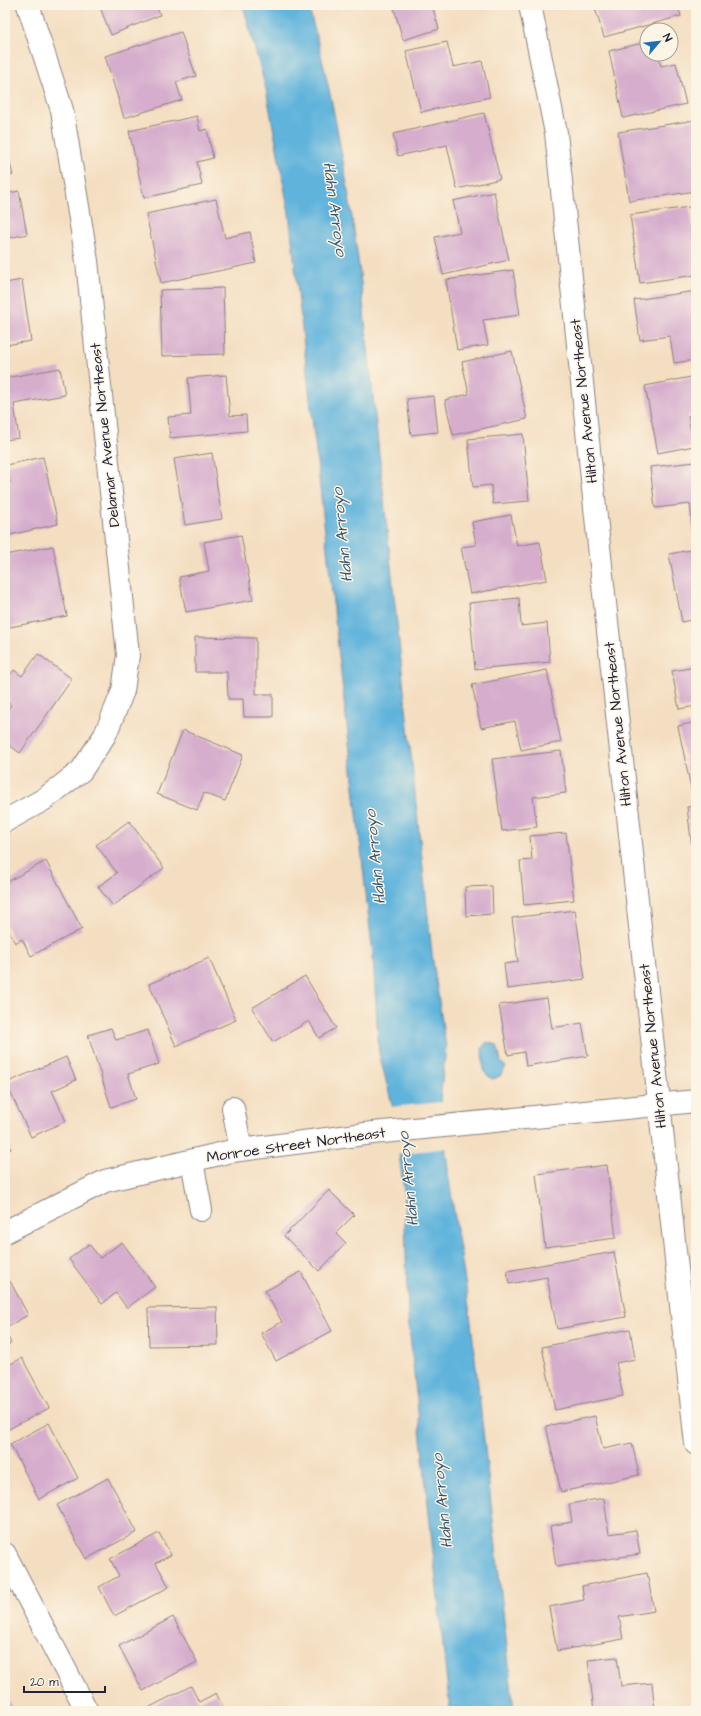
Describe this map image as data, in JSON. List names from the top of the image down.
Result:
{
  "streets": {
    "street": ["Hilton Avenue Northeast", "Delamar Avenue Northeast", "Monroe Street Northeast"]
  },
  "crossings": [
    ["Hilton Avenue Northeast", "Monroe Street Northeast"]
  ],
  "water": ["Hahn Arroyo"],
  "scale_bar": "20 m",
  "north": "top right"
}
